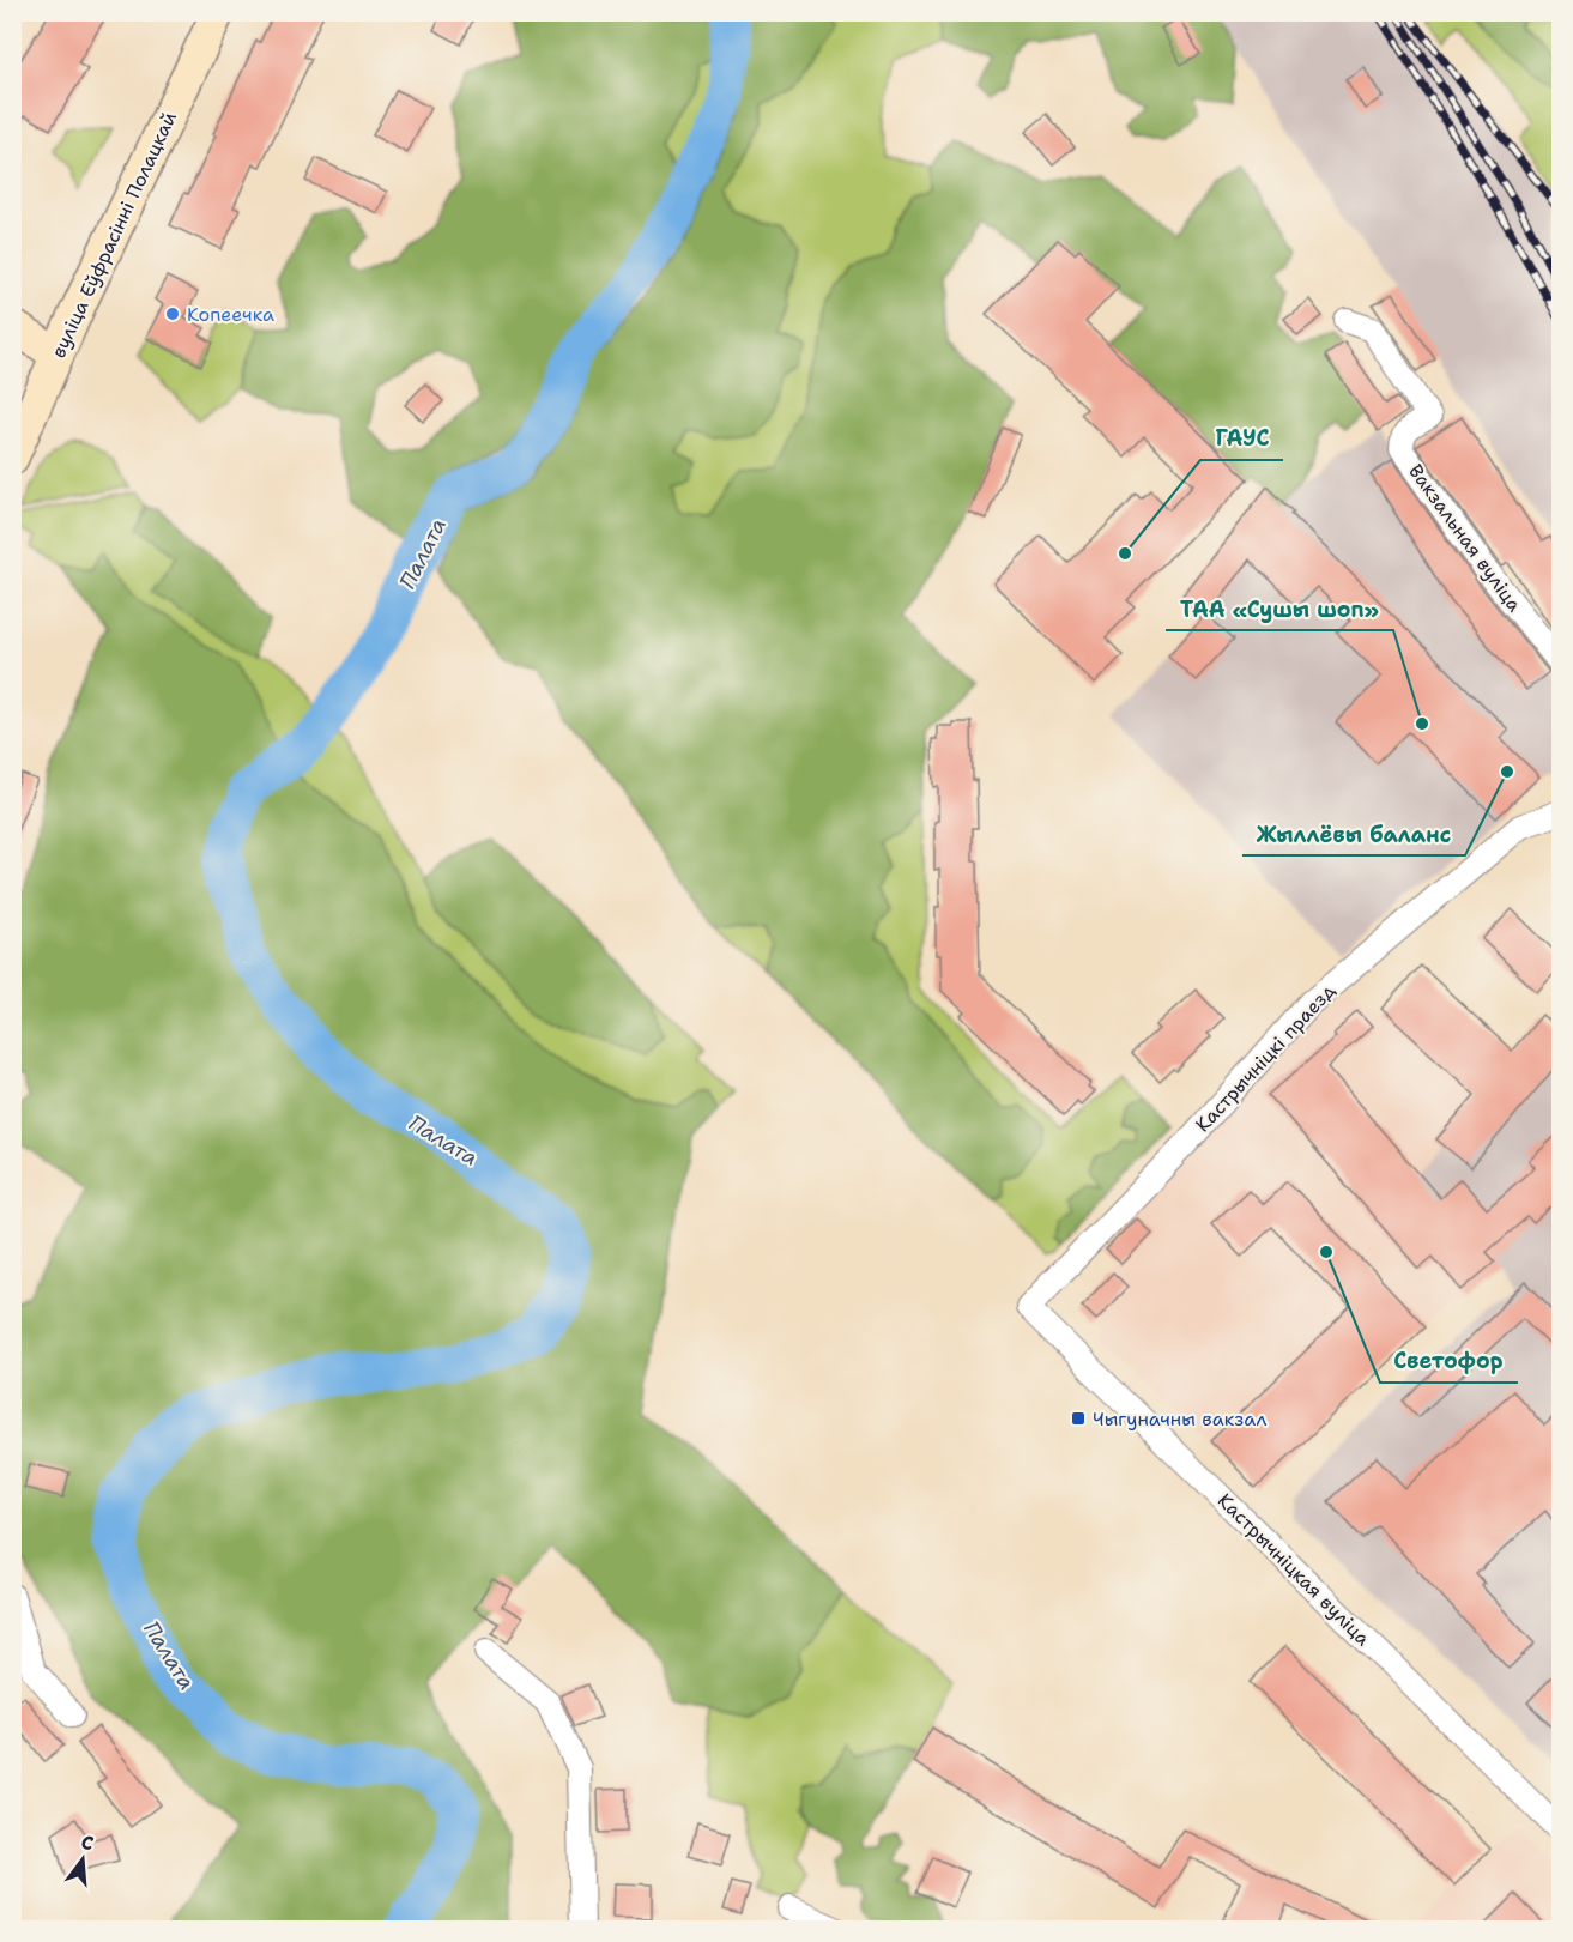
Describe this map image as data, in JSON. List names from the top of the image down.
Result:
{
  "streets": {
    "main road": ["вуліца Еўфрасінні Полацкай"],
    "street": ["Вакзальная вуліца", "Кастрычніцкі праезд", "Кастрычніцкая вуліца"]
  },
  "crossings": [
    ["Кастрычніцкі праезд", "Кастрычніцкая вуліца"]
  ],
  "water": ["Палата"],
  "places": {
    "other": [
      "Копеечка",
      "ГАУС",
      "ТАА «Сушы шоп»",
      "Жыллёвы баланс",
      "Светофор"
    ],
    "transit": ["Чыгуначны вакзал"]
  },
  "north": "top"
}
